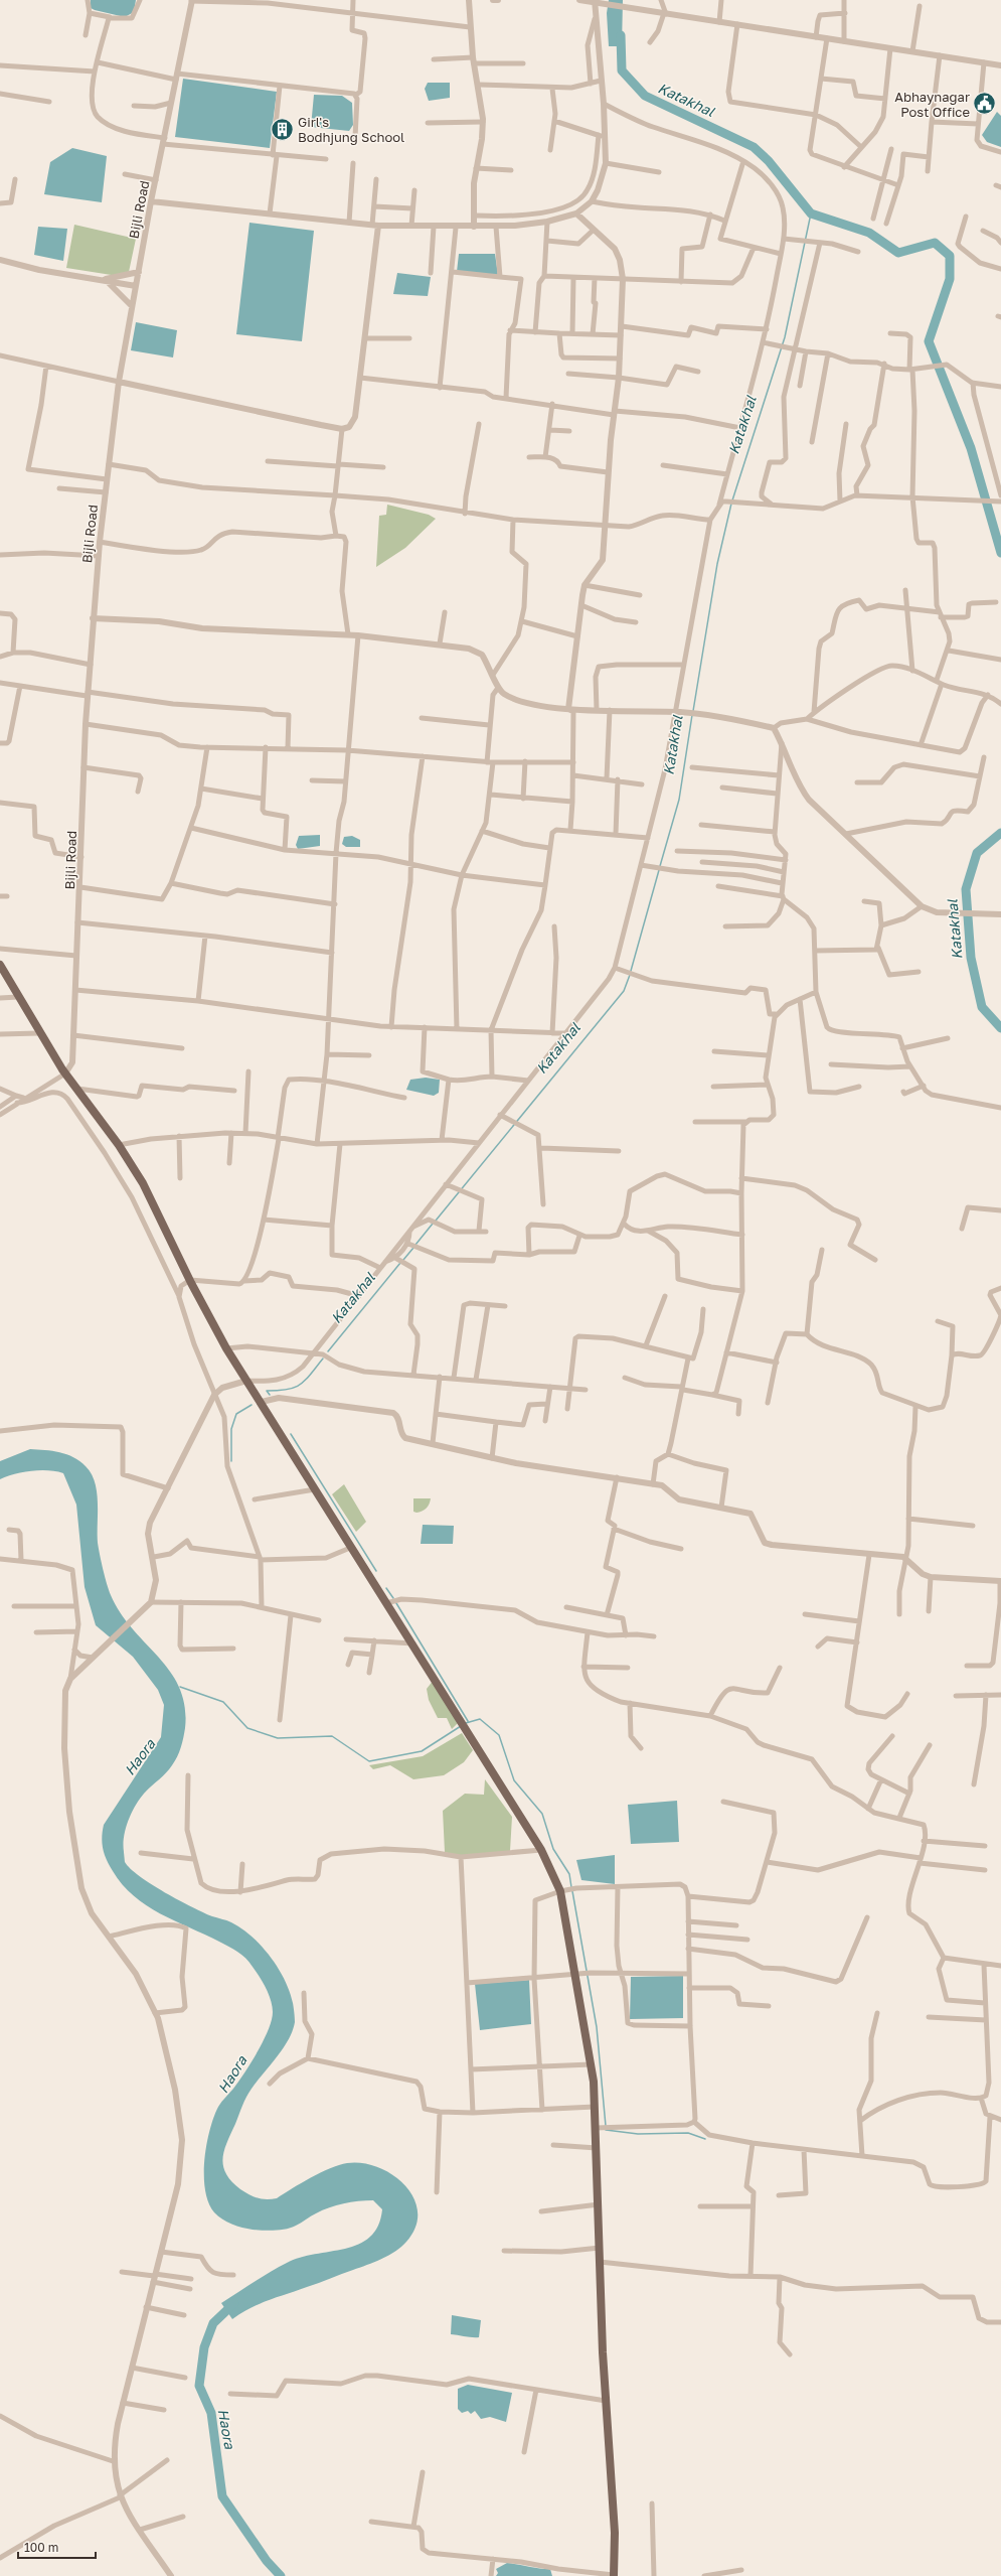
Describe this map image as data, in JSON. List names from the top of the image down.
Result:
{
  "streets": {
    "street": ["Bijli Road"]
  },
  "water": ["Katakhal", "Haora"],
  "places": {
    "public building": ["Abhaynagar Post Office"],
    "building": ["Girl's Bodhjung School"]
  },
  "scale_bar": "100 m"
}
